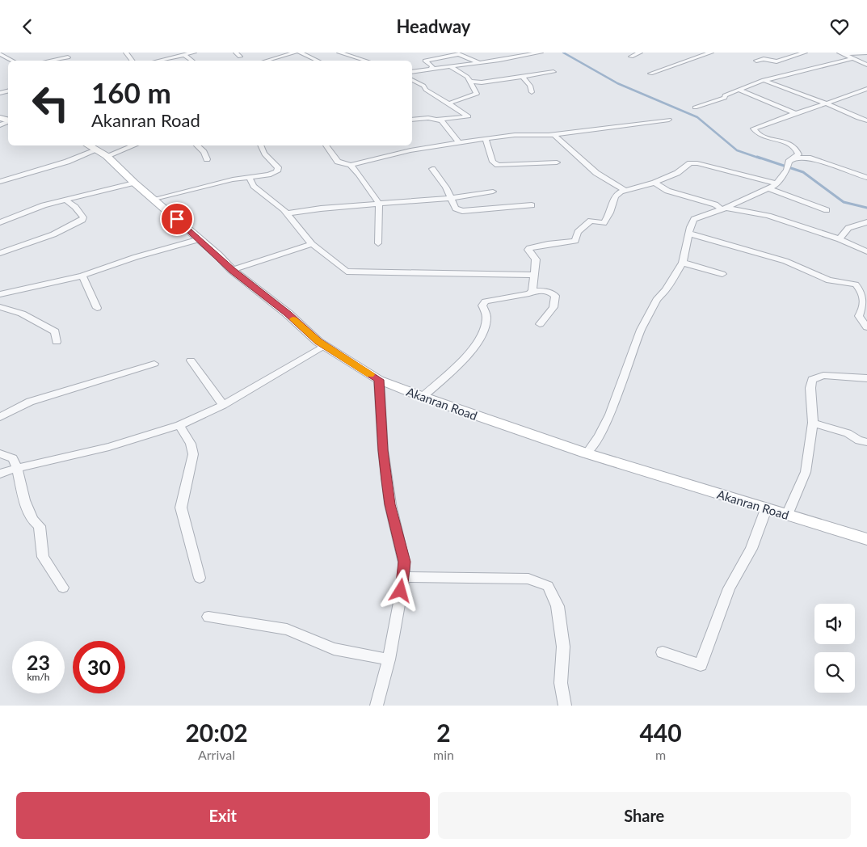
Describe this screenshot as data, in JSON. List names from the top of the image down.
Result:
{
  "streets": {
    "main road": ["Akanran Road"]
  },
  "page": {
    "header": "Headway",
    "turn": ["160 m", "Akanran Road"],
    "speed": "23 km/h",
    "limit": "30",
    "eta": [
      "20:02",
      "Arrival",
      "2",
      "min",
      "440",
      "m"
    ],
    "buttons": ["Exit", "Share"]
  }
}
